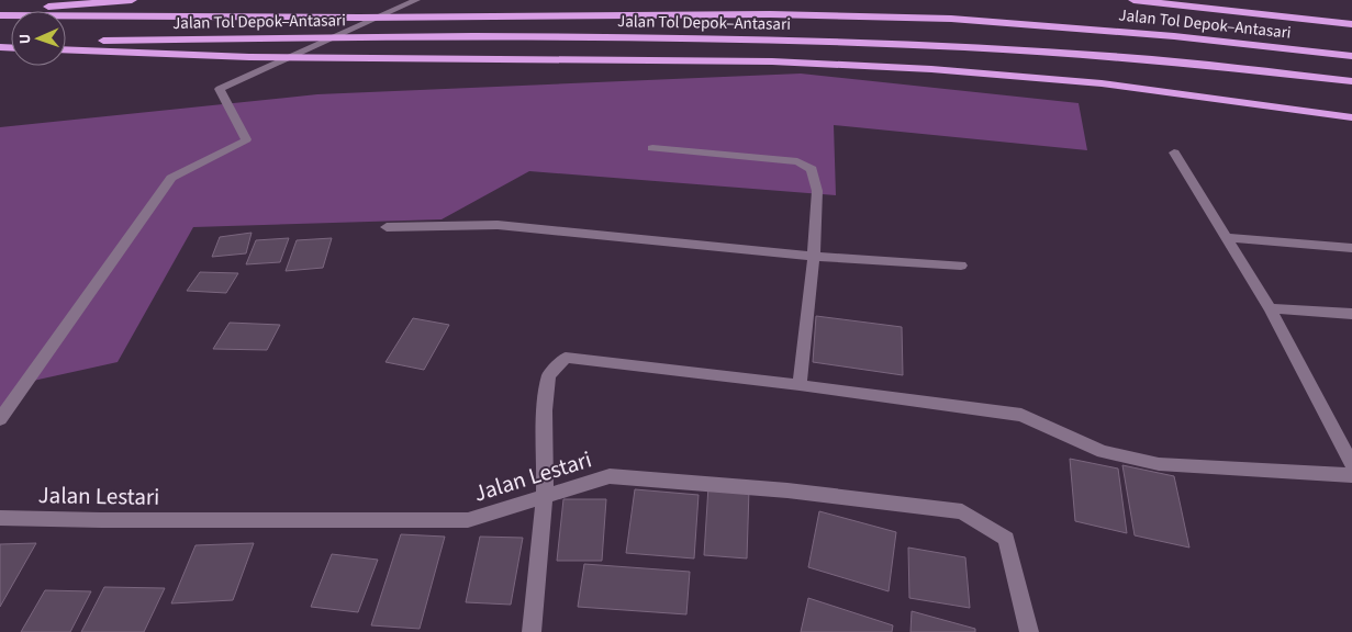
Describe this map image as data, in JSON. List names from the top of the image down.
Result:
{
  "streets": {
    "highway": ["Jalan Tol Depok–Antasari"],
    "street": ["Jalan Lestari"]
  },
  "north": "left"
}
